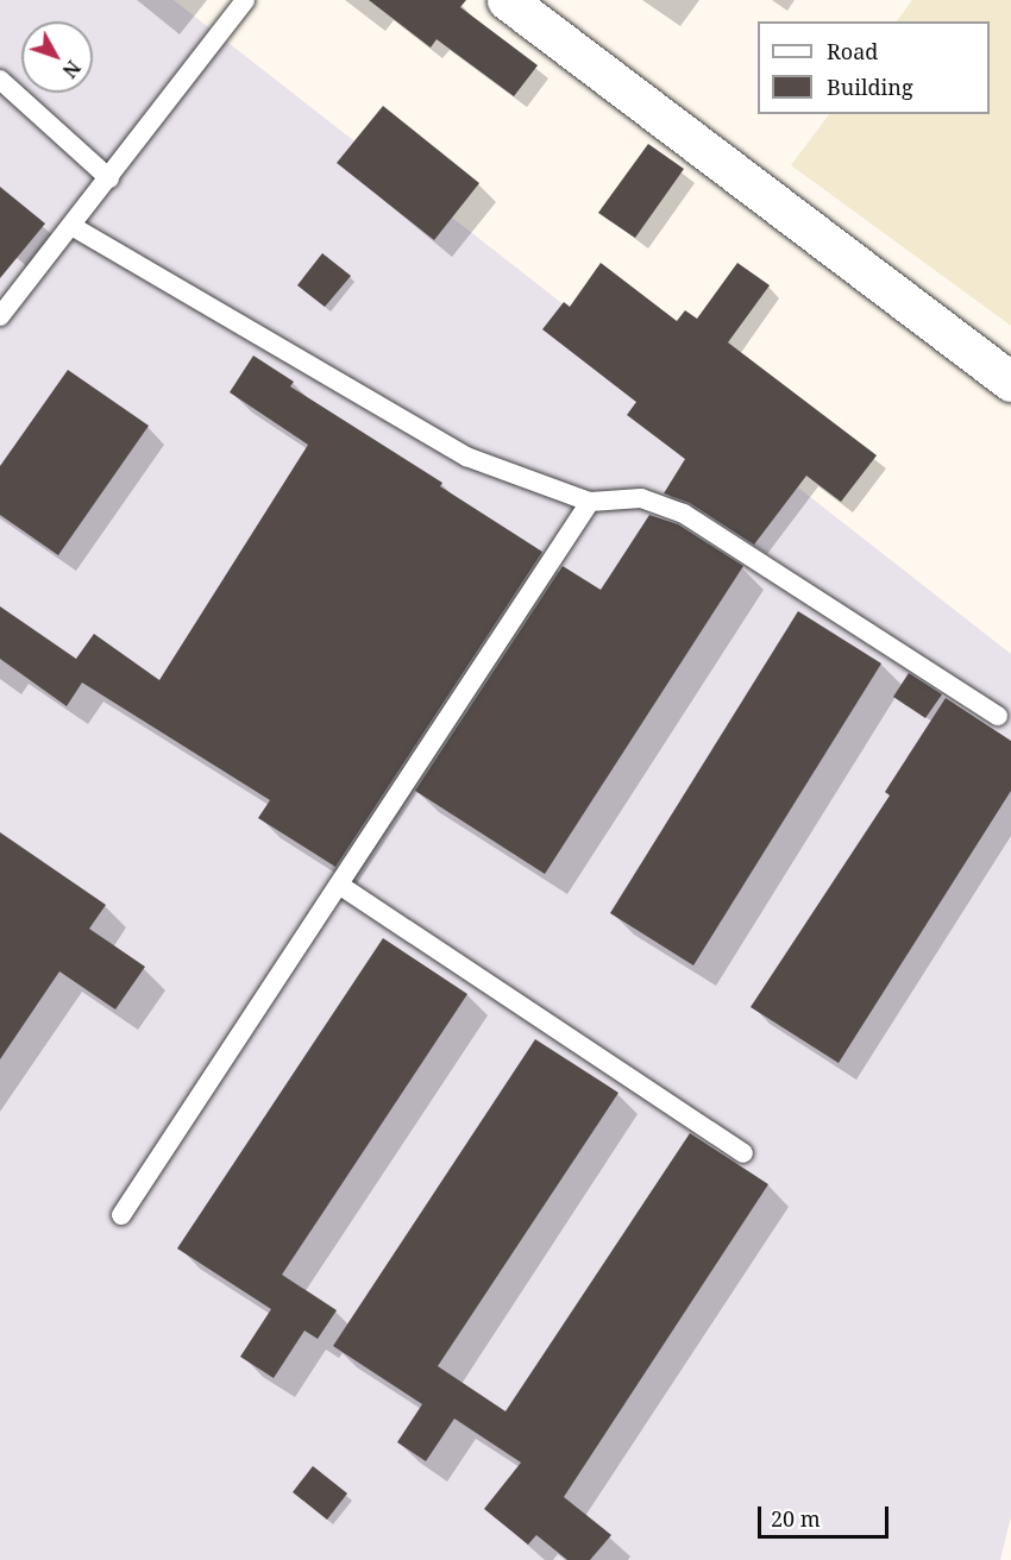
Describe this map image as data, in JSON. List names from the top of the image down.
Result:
{
  "legend": ["Road", "Building"],
  "scale_bar": "20 m",
  "north": "bottom right"
}
